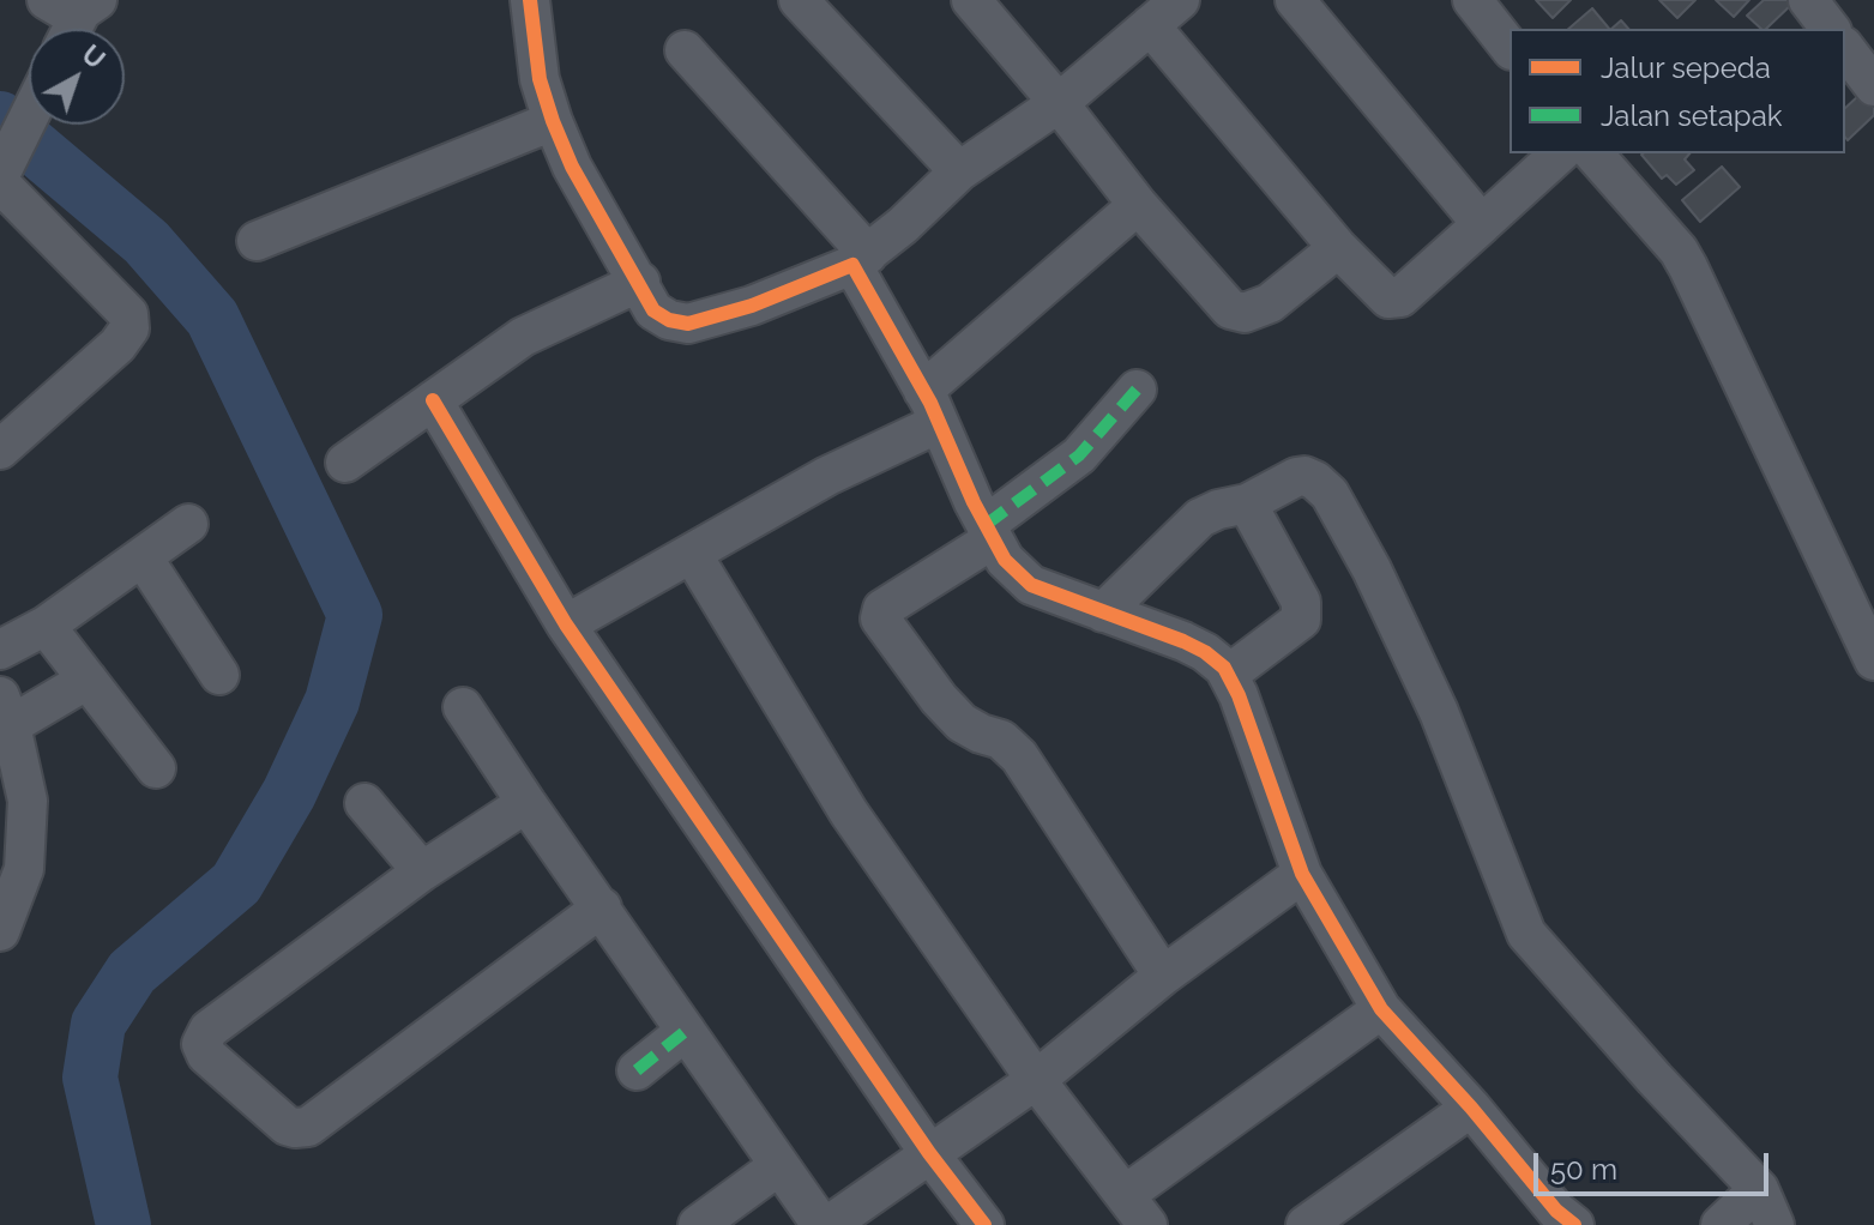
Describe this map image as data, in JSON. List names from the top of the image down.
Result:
{
  "legend": ["Jalur sepeda", "Jalan setapak"],
  "scale_bar": "50 m",
  "north": "top right"
}
